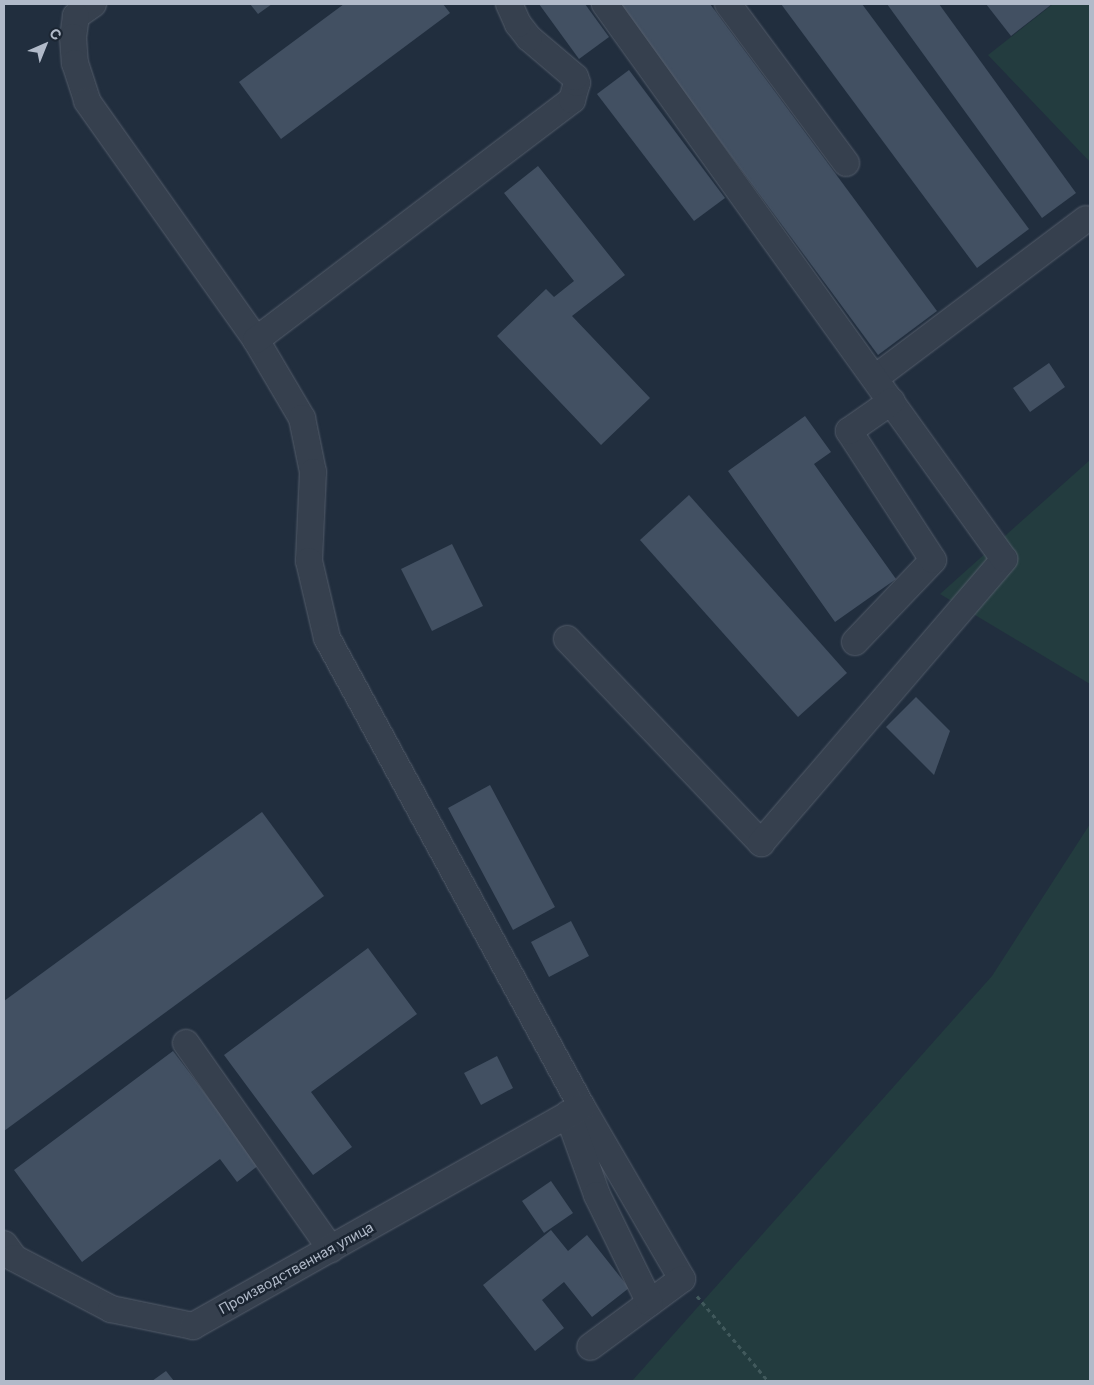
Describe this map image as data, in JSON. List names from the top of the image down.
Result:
{
  "streets": {
    "lane": ["Производственная улица"]
  },
  "north": "top right"
}
